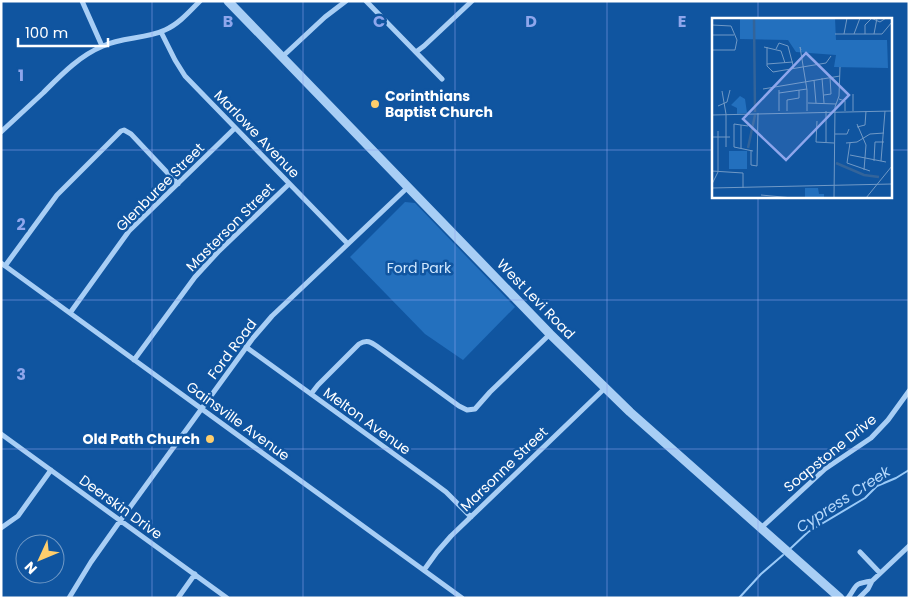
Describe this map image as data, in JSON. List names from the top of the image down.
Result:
{
  "streets": {
    "street": [
      "Marlowe Avenue",
      "Glenburee Street",
      "Masterson Street",
      "West Levi Road",
      "Ford Road",
      "Gainsville Avenue",
      "Melton Avenue",
      "Soapstone Drive",
      "Marsonne Street",
      "Deerskin Drive"
    ]
  },
  "crossings": [
    ["Marlowe Avenue", "Glenburee Street"],
    ["Marlowe Avenue", "Masterson Street"],
    ["Marlowe Avenue", "Ford Road"],
    ["Glenburee Street", "Gainsville Avenue"],
    ["Masterson Street", "Gainsville Avenue"],
    ["West Levi Road", "Ford Road"],
    ["West Levi Road", "Soapstone Drive"],
    ["West Levi Road", "Marsonne Street"],
    ["Ford Road", "Gainsville Avenue"],
    ["Ford Road", "Melton Avenue"],
    ["Ford Road", "Deerskin Drive"],
    ["Gainsville Avenue", "Marsonne Street"],
    ["Melton Avenue", "Marsonne Street"]
  ],
  "water": ["Cypress Creek"],
  "parks": ["Ford Park"],
  "places": ["Corinthians Baptist Church", "Old Path Church"],
  "scale_bar": "100 m",
  "north": "bottom left",
  "grid": {
    "columns": [
      "B",
      "C",
      "D",
      "E"
    ],
    "rows": ["1", "2", "3"]
  }
}
